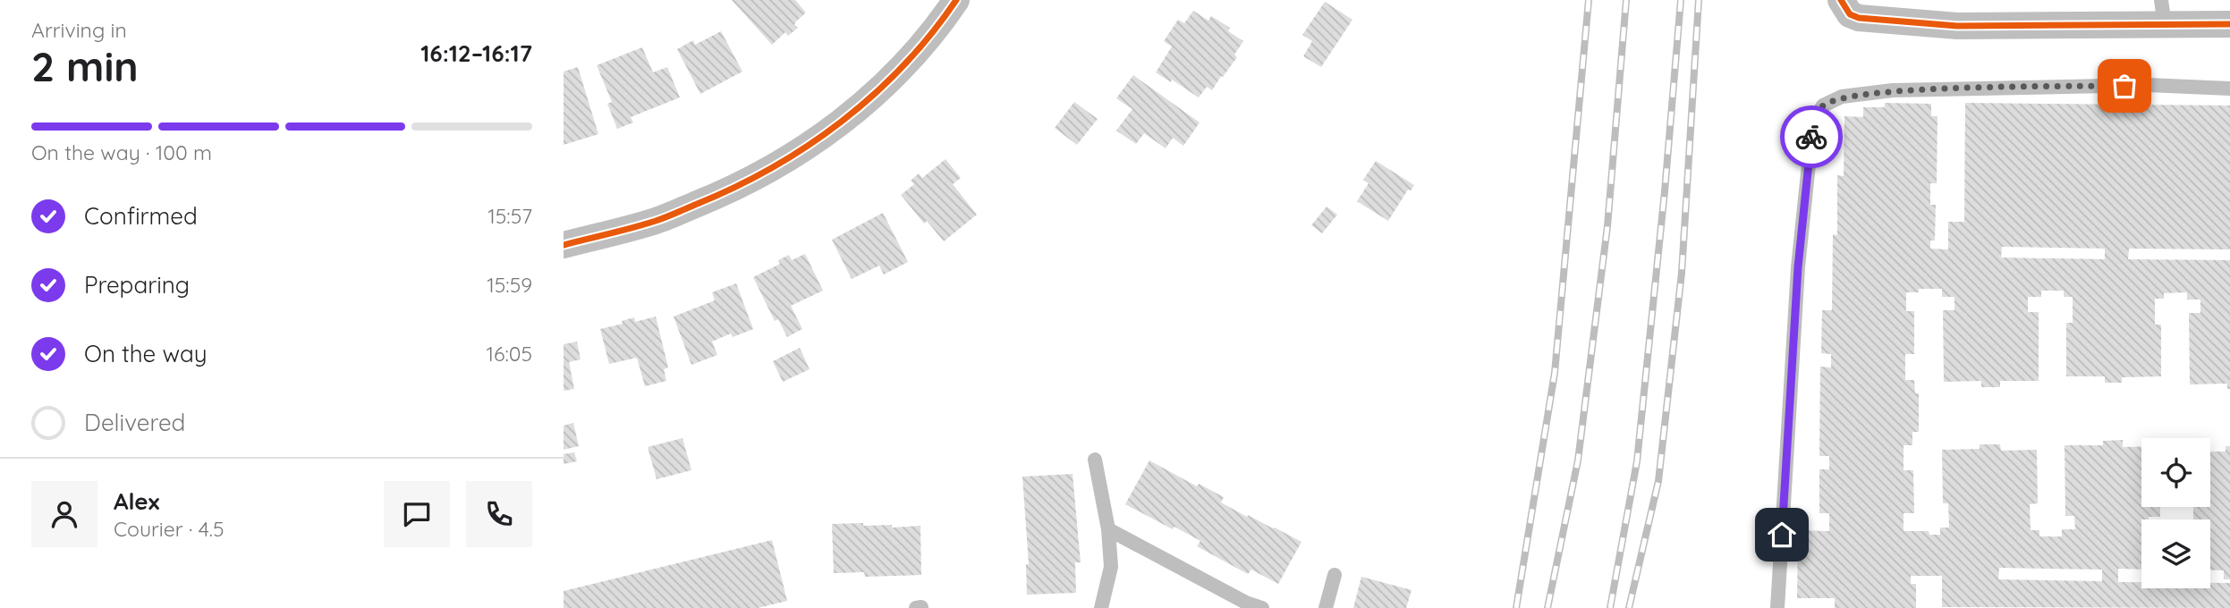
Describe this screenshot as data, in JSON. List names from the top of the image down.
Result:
{
  "page": {
    "heading": ["2 min", "Arriving in", "16:12–16:17"],
    "panel": ["Alex", "Courier · 4.5"],
    "bar": "On the way · 100 m",
    "list": [
      ["Confirmed", "15:57"],
      ["Preparing", "15:59"],
      ["On the way", "16:05"],
      "Delivered"
    ]
  }
}
